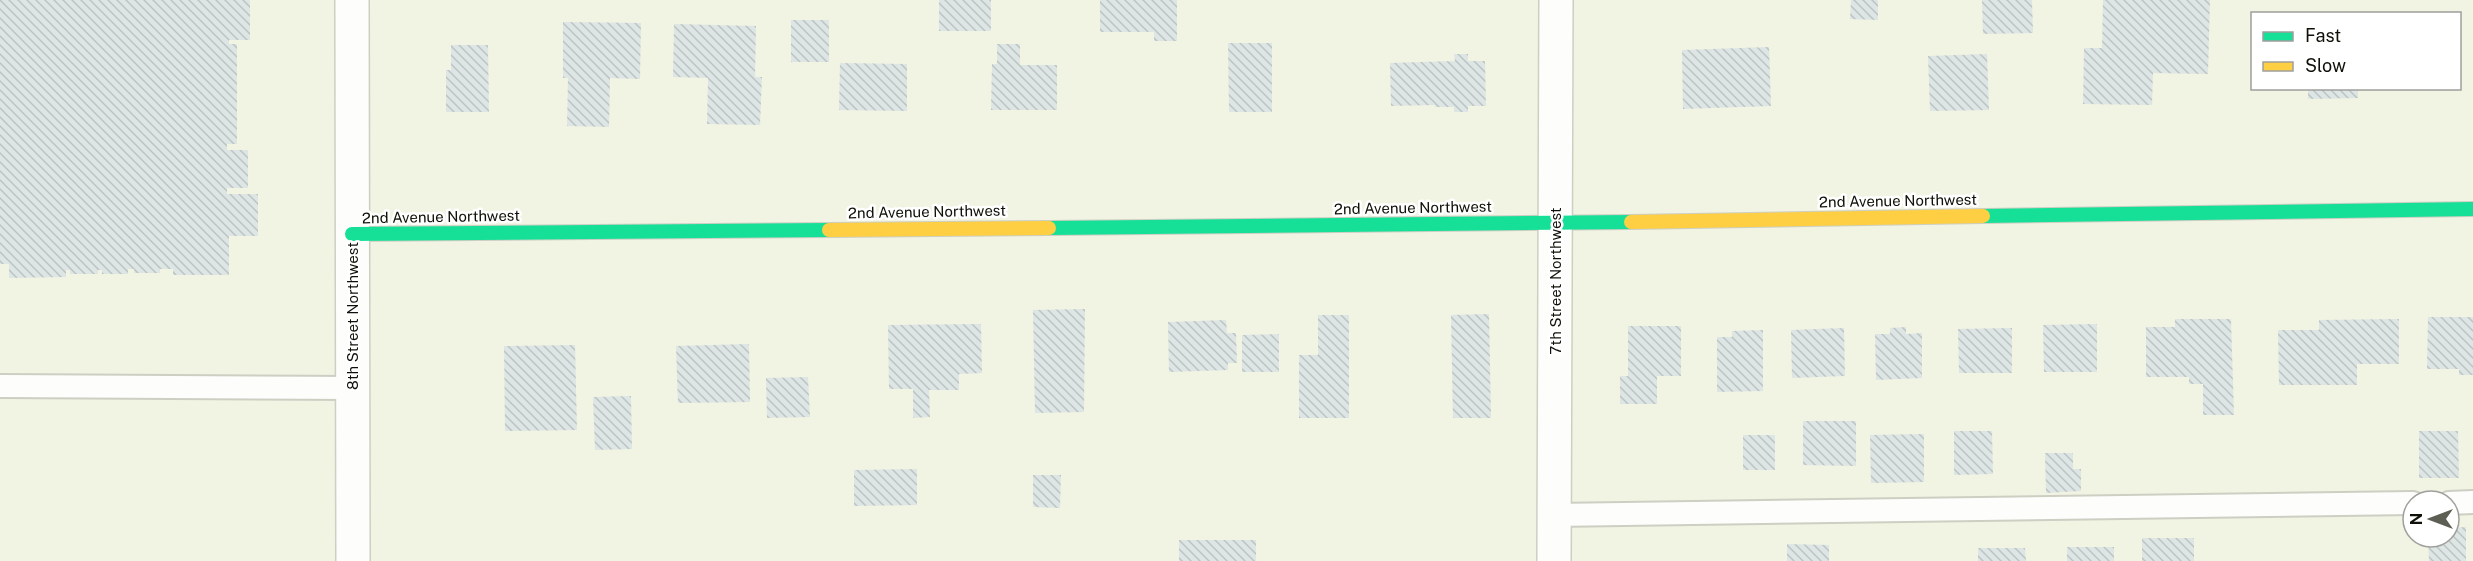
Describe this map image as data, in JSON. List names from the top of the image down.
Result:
{
  "streets": {
    "street": ["2nd Avenue Northwest", "7th Street Northwest", "8th Street Northwest"]
  },
  "crossings": [
    ["2nd Avenue Northwest", "7th Street Northwest"],
    ["2nd Avenue Northwest", "8th Street Northwest"]
  ],
  "legend": ["Fast", "Slow"],
  "north": "left"
}
